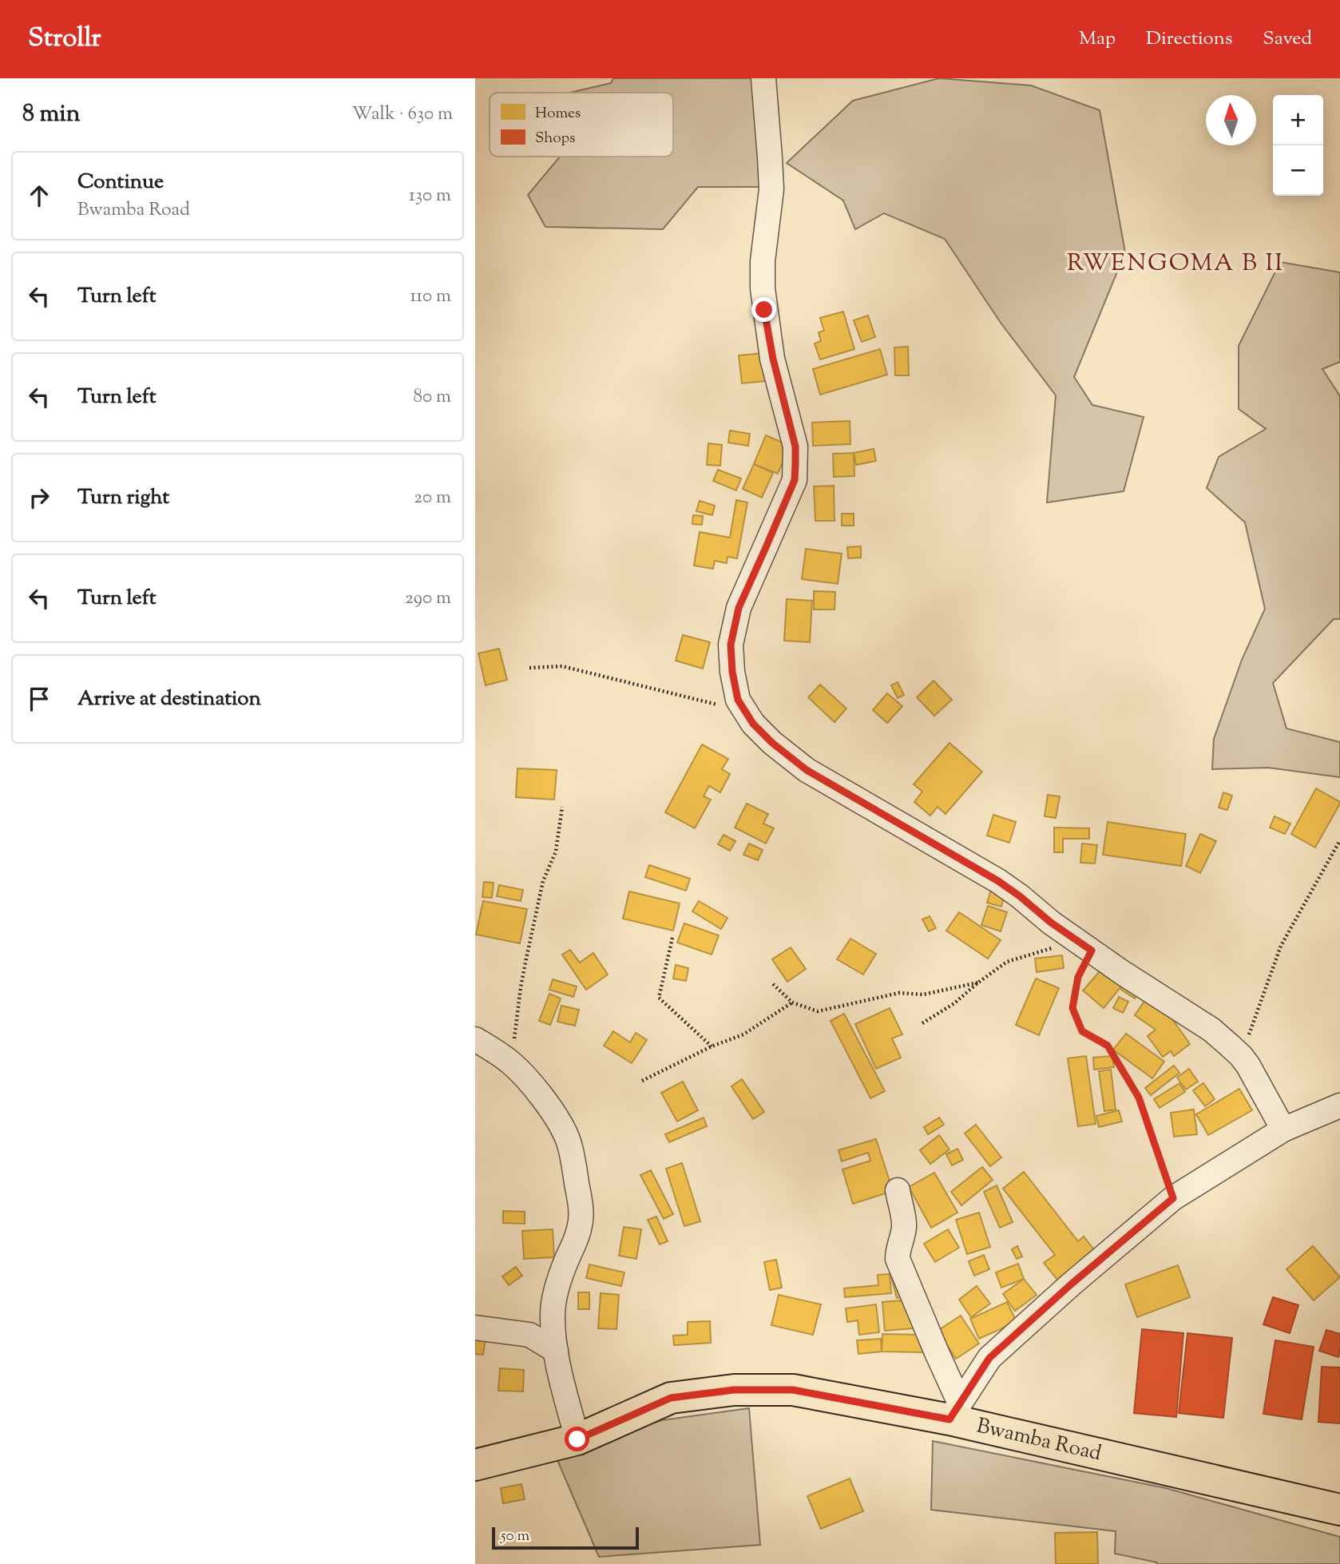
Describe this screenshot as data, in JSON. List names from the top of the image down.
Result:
{
  "streets": {
    "main road": ["Bwamba Road"]
  },
  "districts": ["RWENGOMA B II"],
  "legend": ["Homes", "Shops"],
  "scale_bar": "50 m",
  "north": "top",
  "page": {
    "header": "Strollr",
    "nav": ["Map", "Directions", "Saved"],
    "heading": ["8 min", "Walk · 630 m"],
    "map_buttons": ["+", "−"],
    "list": [
      ["Continue", "Bwamba Road", "130 m"],
      ["Turn left", "110 m"],
      ["Turn left", "80 m"],
      ["Turn right", "20 m"],
      ["Turn left", "290 m"],
      "Arrive at destination"
    ],
    "scale": "50 m"
  }
}
